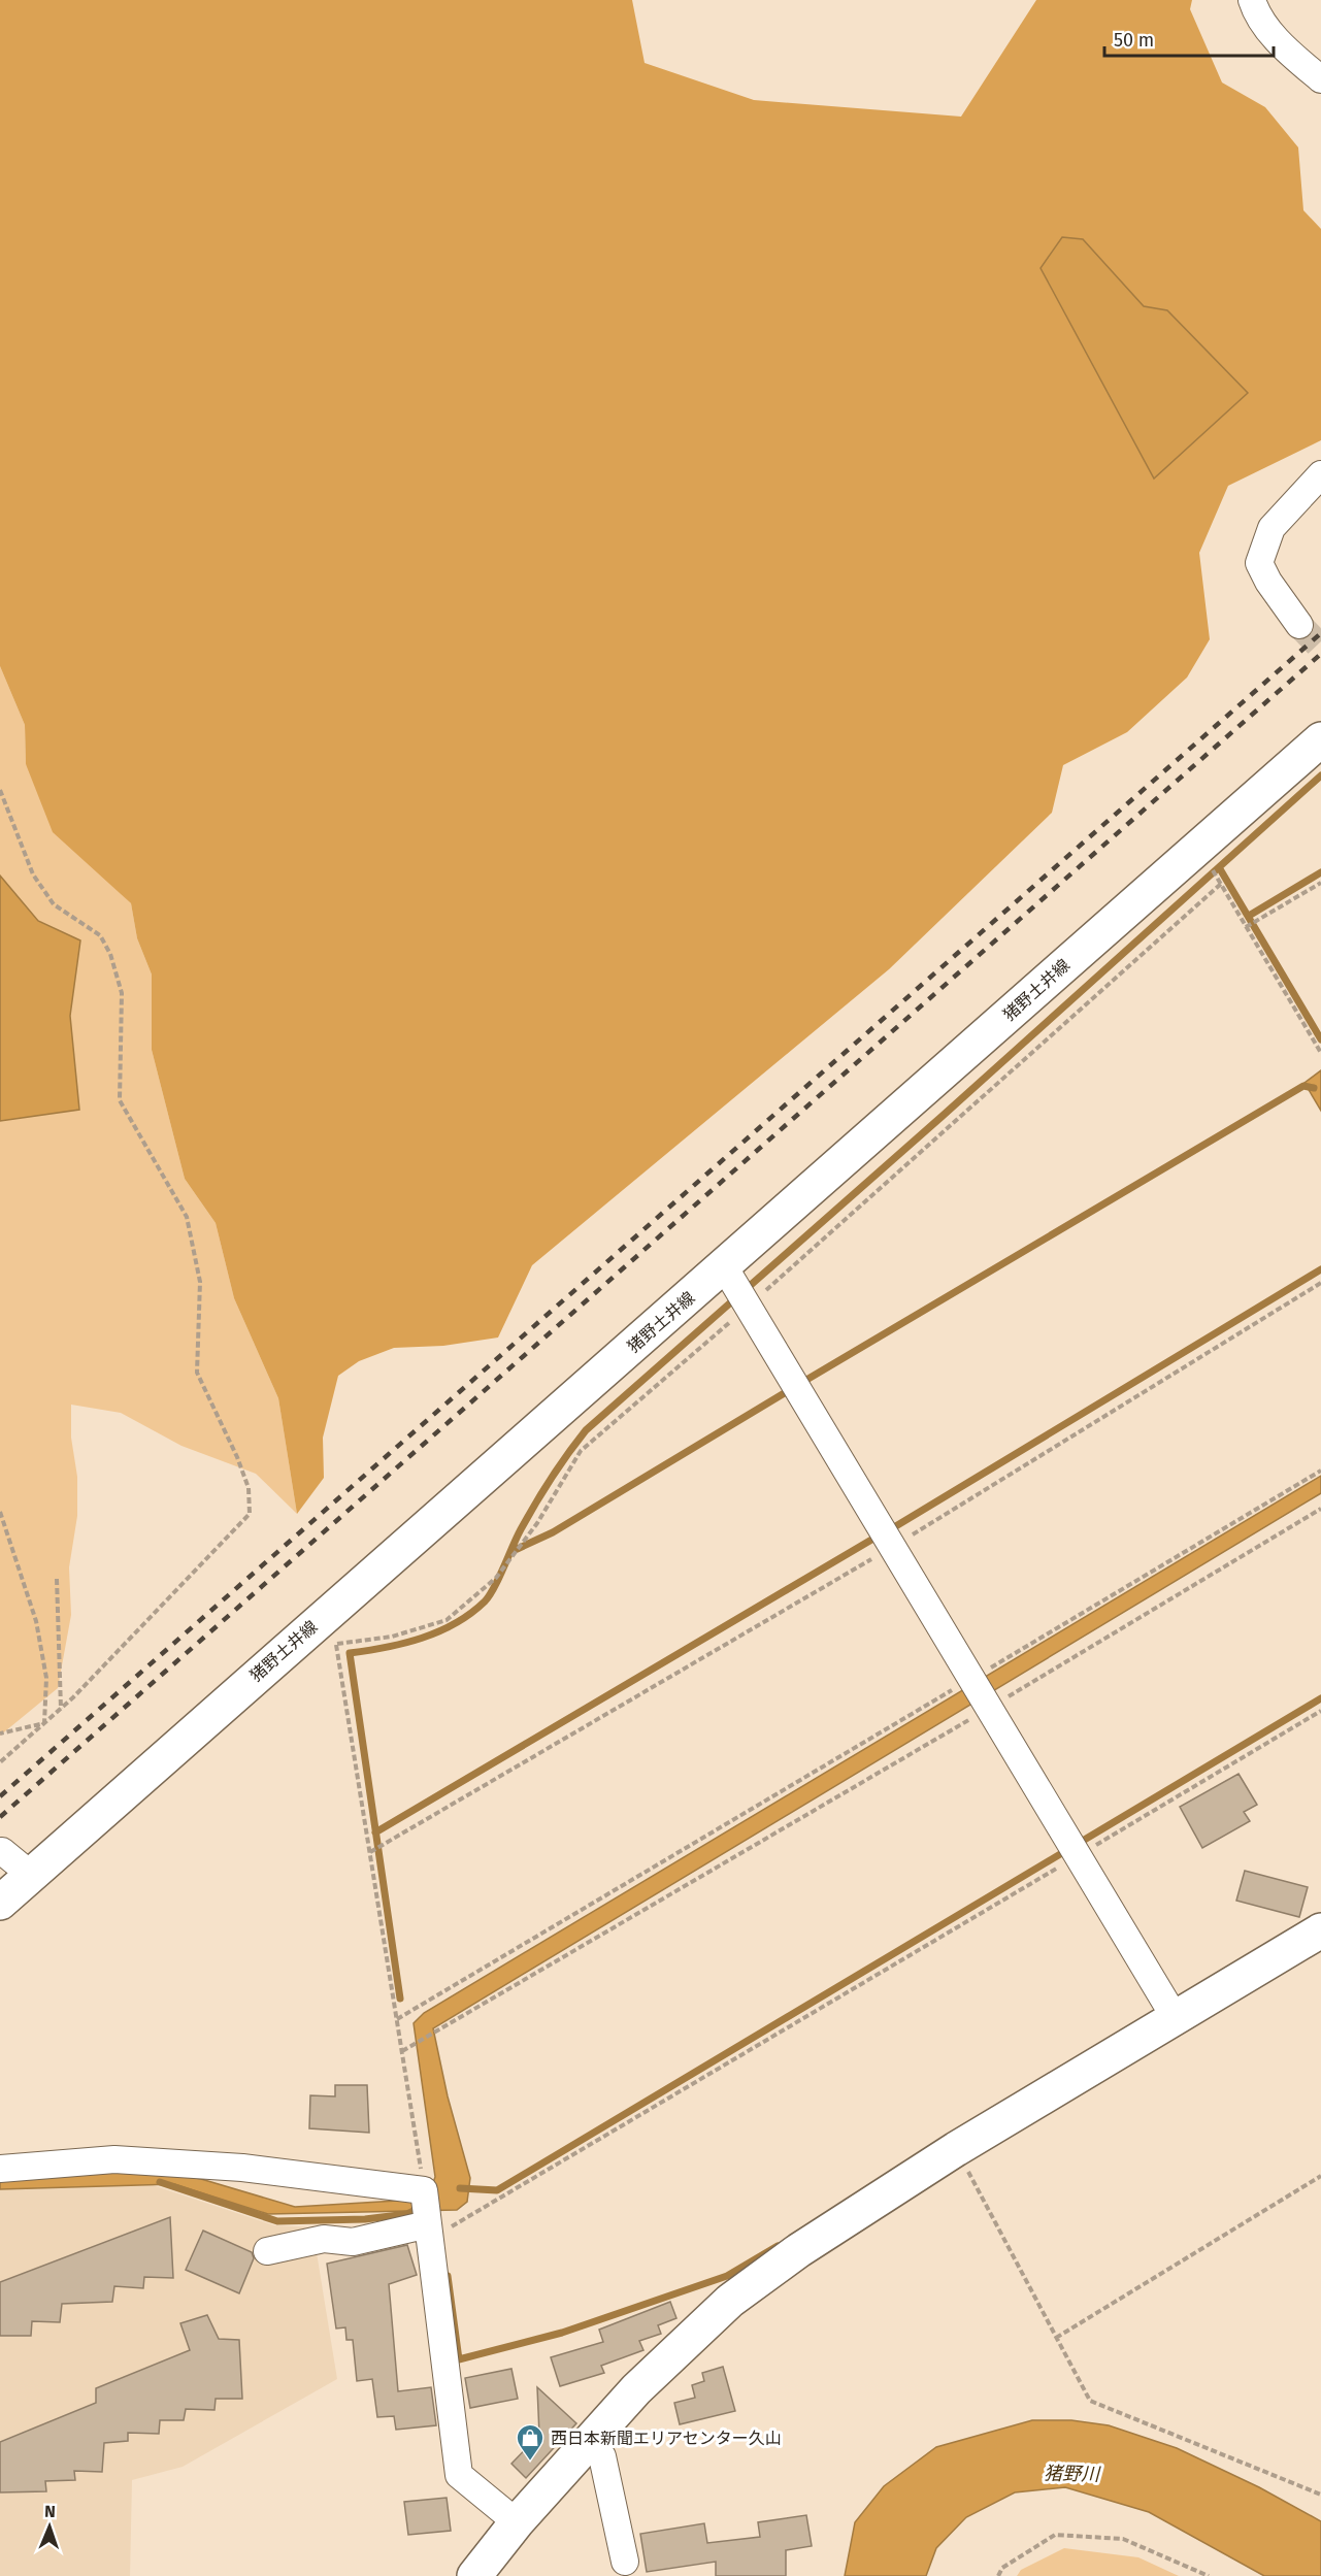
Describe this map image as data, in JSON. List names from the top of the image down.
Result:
{
  "streets": {
    "main road": ["猪野土井線"]
  },
  "water": ["猪野川"],
  "places": {
    "shop": ["西日本新聞エリアセンター久山"]
  },
  "scale_bar": "50 m",
  "north": "top"
}
